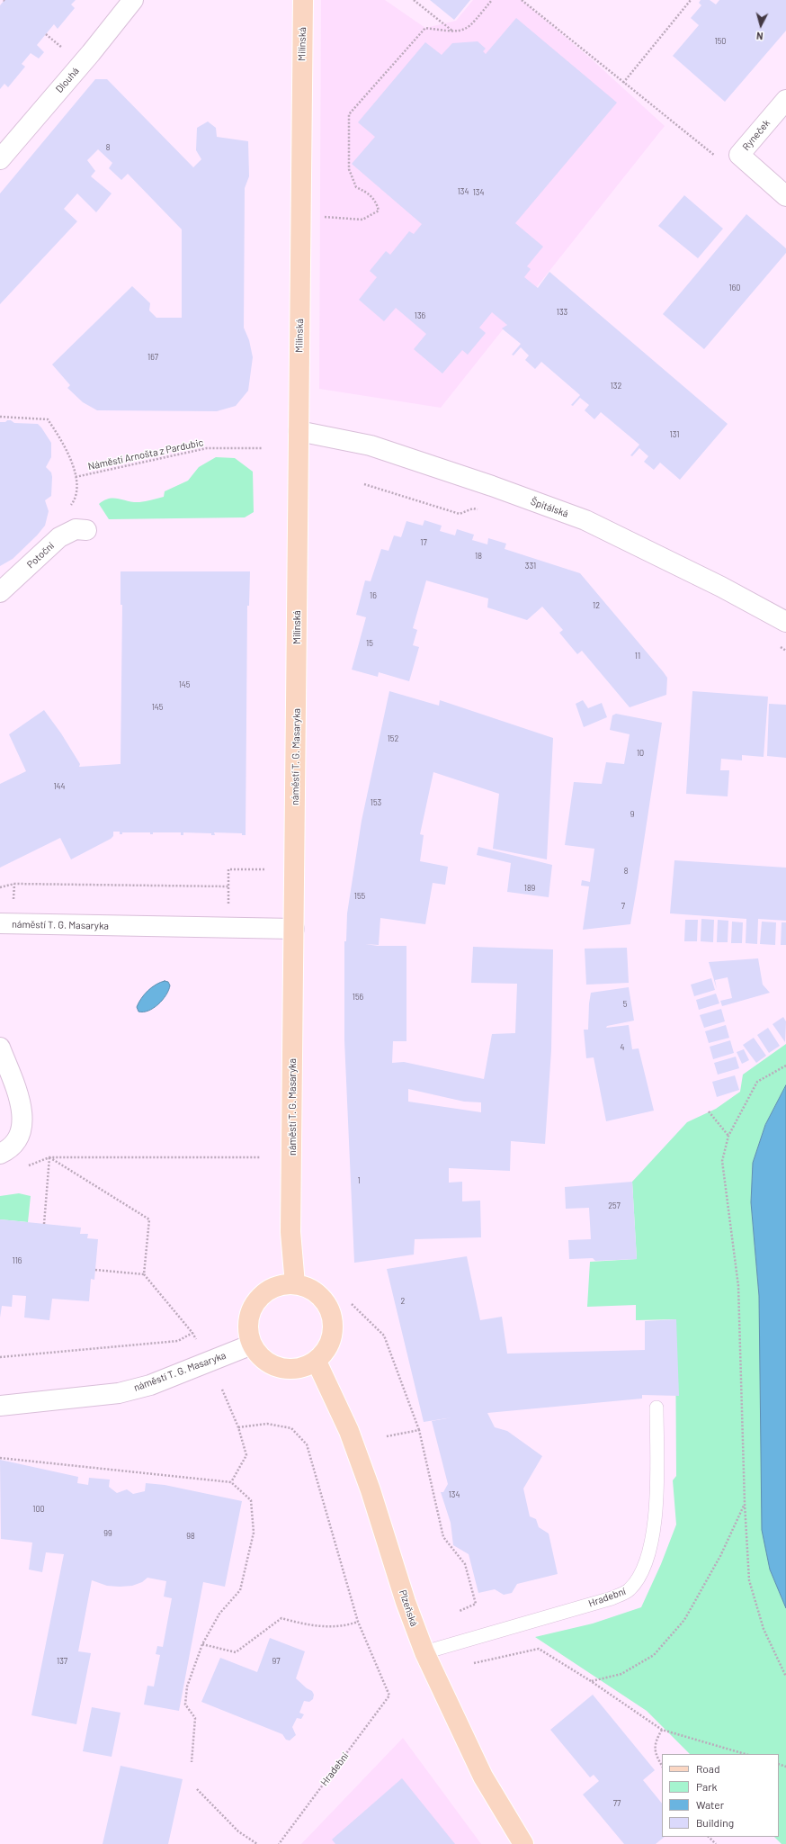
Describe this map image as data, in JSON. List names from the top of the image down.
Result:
{
  "streets": {
    "main road": ["Milínská", "náměstí T. G. Masaryka", "Plzeňská"],
    "street": [
      "Dlouhá",
      "Ryneček",
      "Špitálská",
      "Potoční"
    ],
    "lane": ["Hradební"],
    "path": ["Náměstí Arnošta z Pardubic"]
  },
  "crossings": [
    ["Milínská", "Špitálská"],
    ["Milínská", "náměstí T. G. Masaryka"],
    ["náměstí T. G. Masaryka", "Plzeňská"],
    ["Hradební", "Plzeňská"]
  ],
  "house_numbers": [
    "150",
    "8",
    "134",
    "134",
    "160",
    "133",
    "136",
    "167",
    "132",
    "131",
    "17",
    "18",
    "331",
    "16",
    "12",
    "15",
    "11",
    "145",
    "145",
    "152",
    "10",
    "144",
    "153",
    "9",
    "8",
    "189",
    "155",
    "7",
    "156",
    "5",
    "4",
    "1",
    "257",
    "116",
    "2",
    "134",
    "100",
    "99",
    "98",
    "137",
    "97",
    "77"
  ],
  "legend": [
    "Road",
    "Park",
    "Water",
    "Building"
  ],
  "north": "bottom"
}
